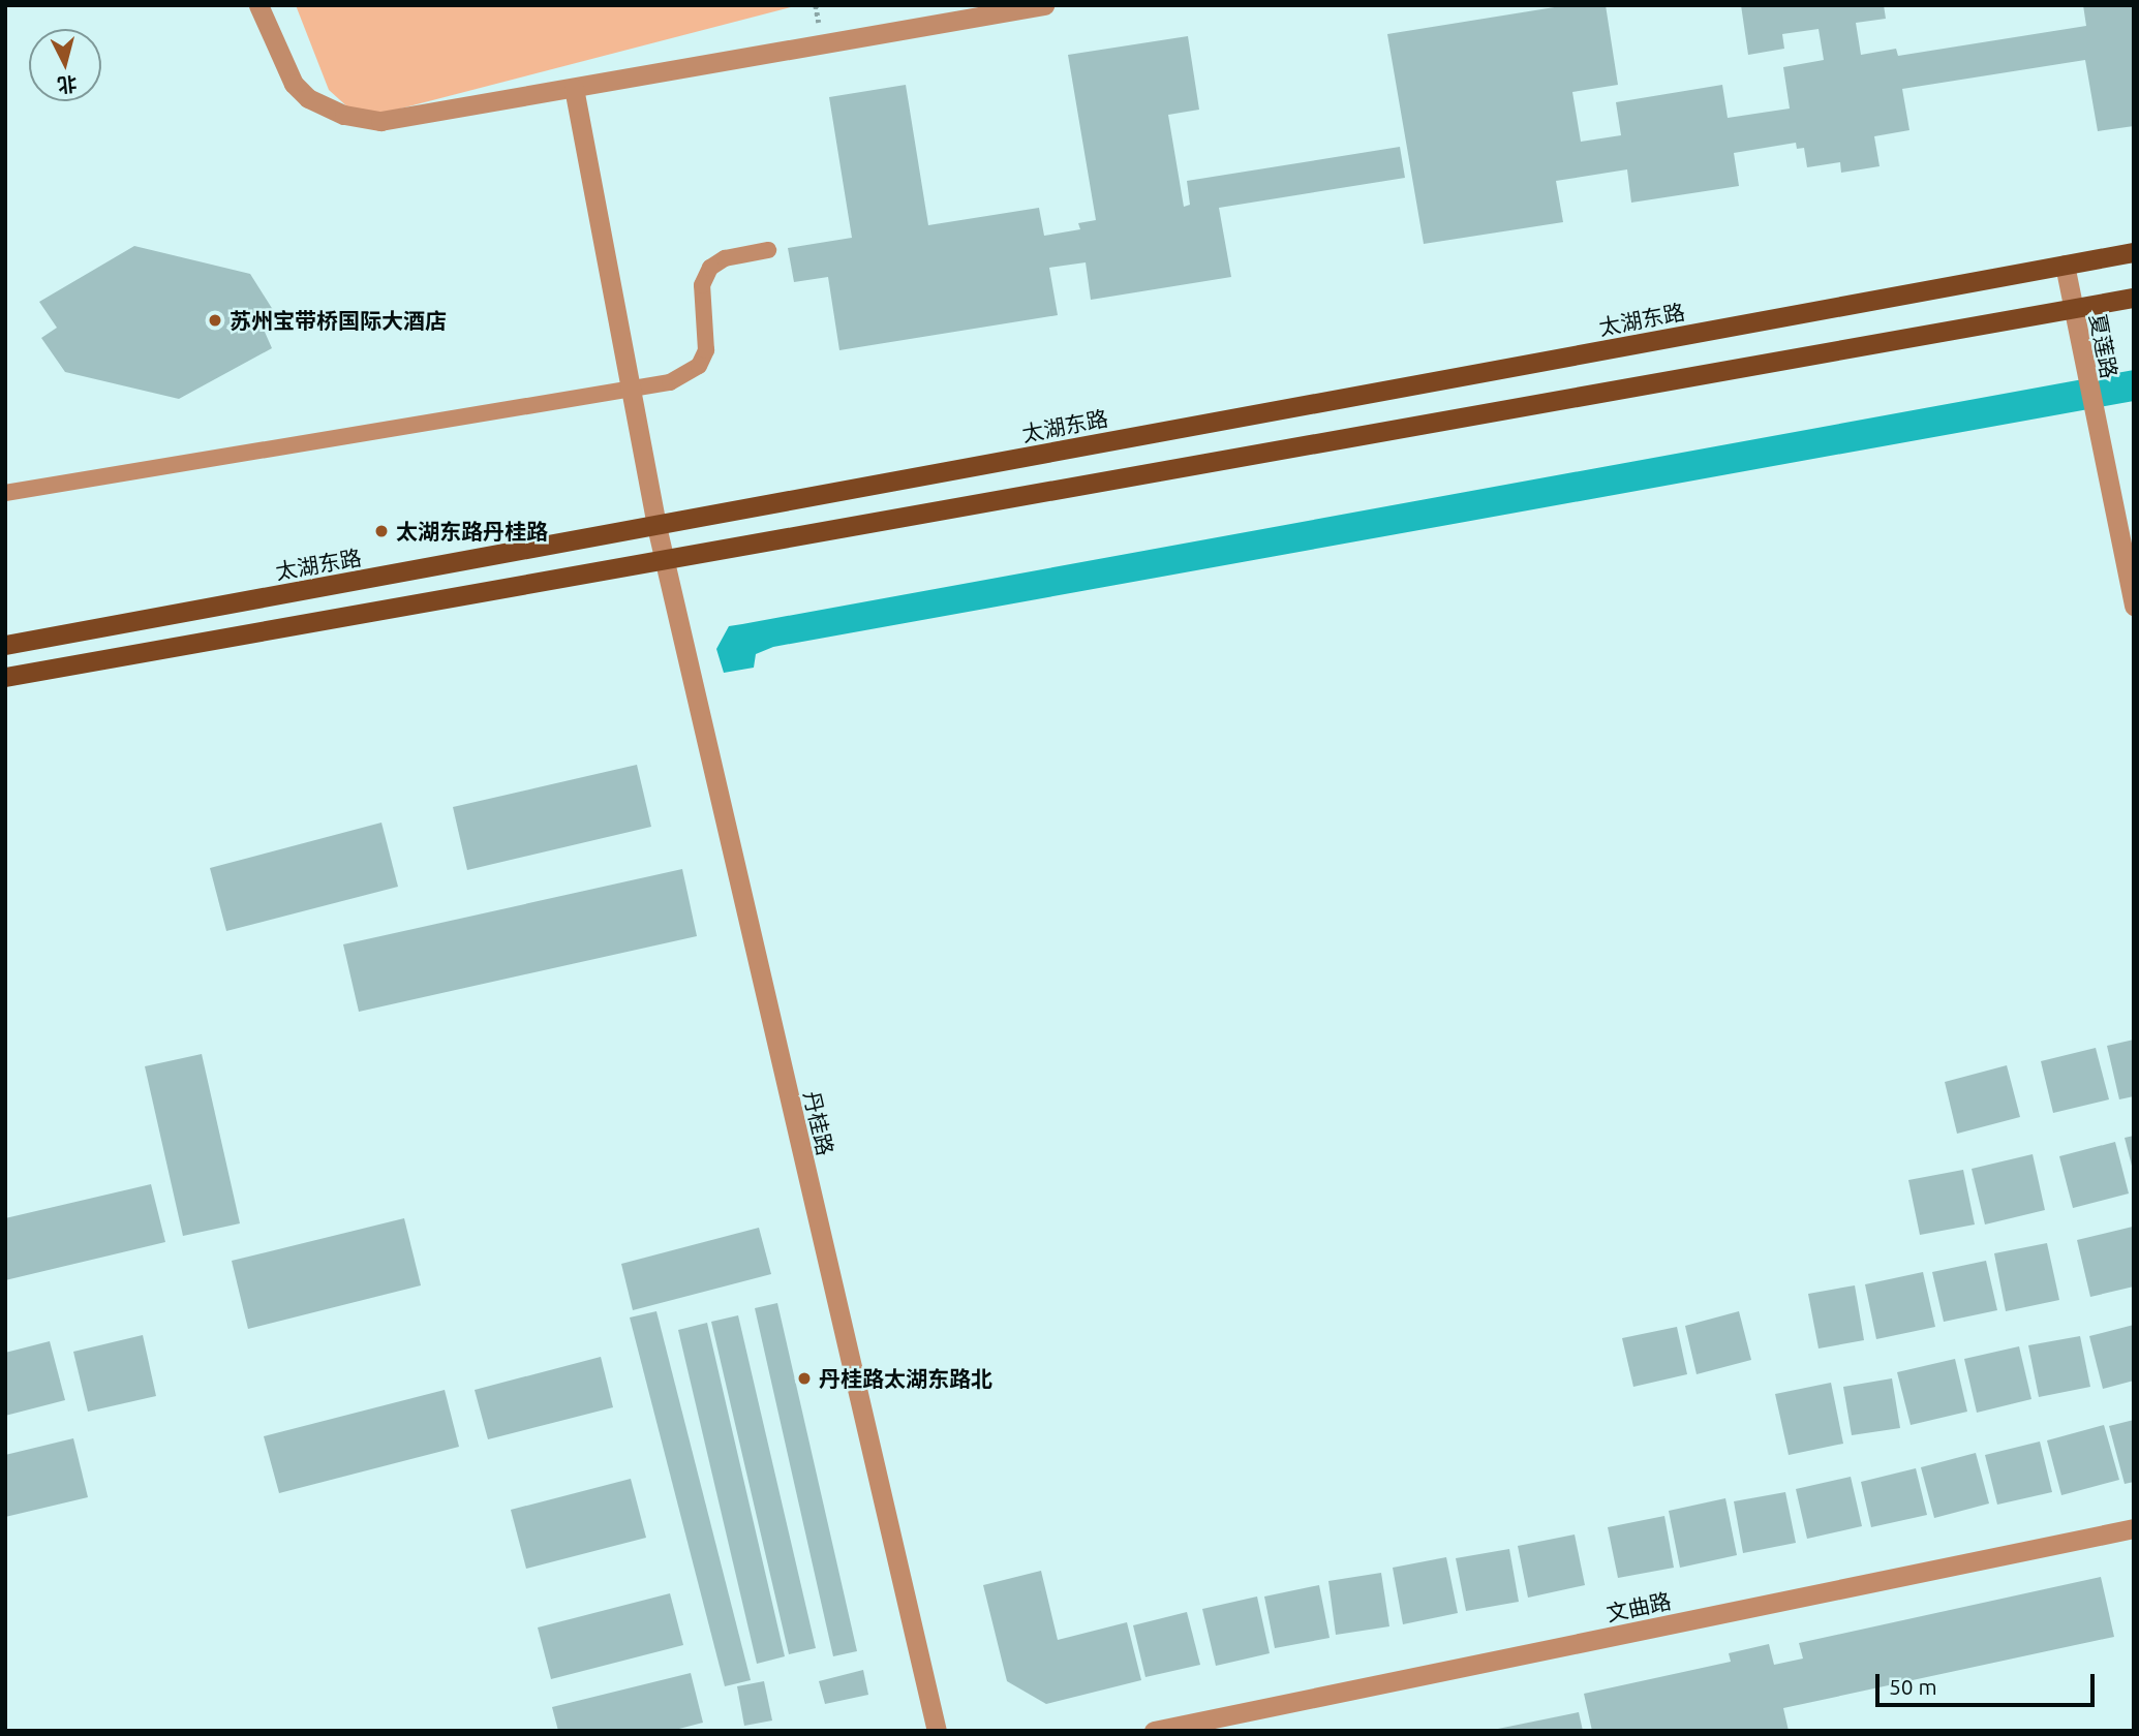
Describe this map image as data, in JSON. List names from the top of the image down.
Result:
{
  "streets": {
    "main road": ["太湖东路"],
    "street": ["夏莲路", "丹桂路", "文曲路"]
  },
  "crossings": [
    ["太湖东路", "夏莲路"],
    ["太湖东路", "丹桂路"]
  ],
  "places": ["苏州宝带桥国际大酒店", "太湖东路丹桂路", "丹桂路太湖东路北"],
  "scale_bar": "50 m",
  "north": "bottom"
}
